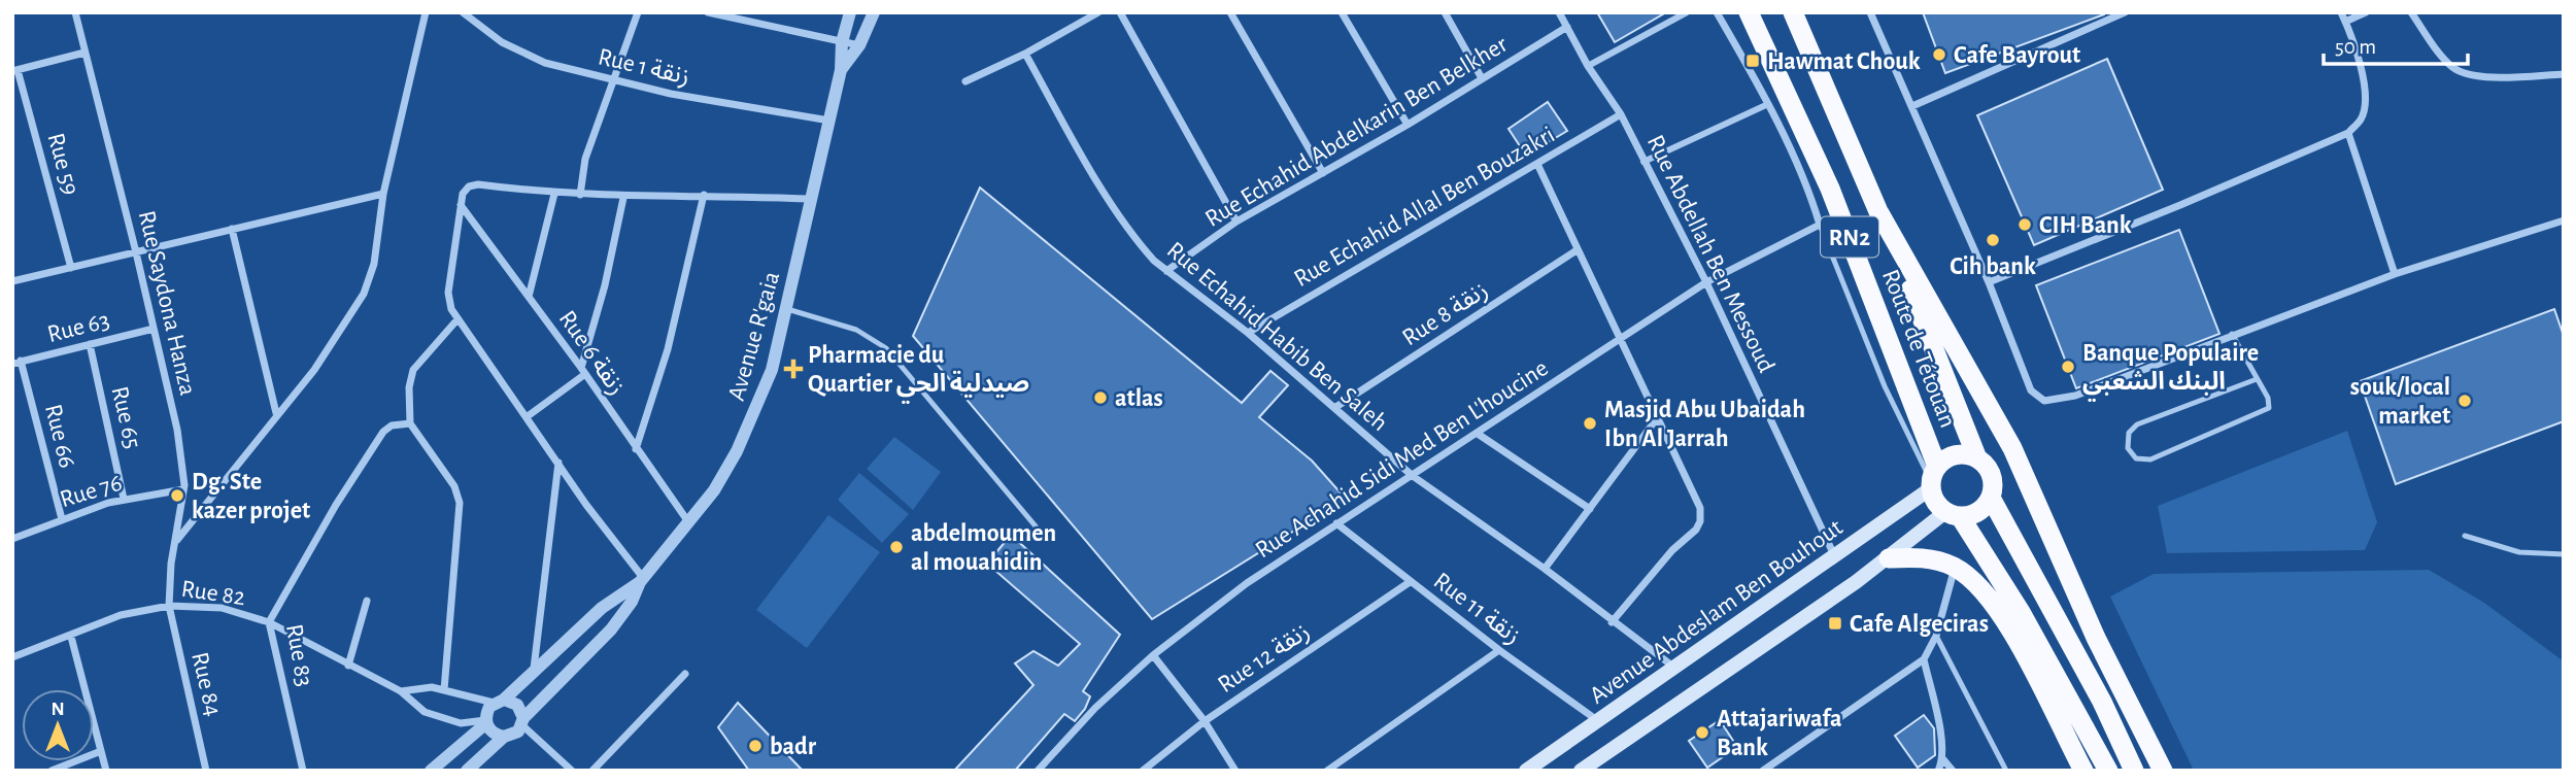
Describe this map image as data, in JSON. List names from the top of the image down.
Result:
{
  "streets": {
    "highway": ["RN2", "Route de Tétouan"],
    "main road": ["Avenue Abdeslam Ben Bouhout"],
    "street": [
      "Rue 1 زنقة",
      "Rue Echahid Abdelkarin Ben Belkher",
      "Rue 59",
      "Rue Echahid Allal Ben Bouzakri",
      "Rue Abdellah Ben Messoud",
      "Rue Saydona Hanza",
      "Rue 8 زنقة",
      "Rue 63",
      "Avenue R'gaia",
      "Rue Echahid Habib Ben Saleh",
      "Rue 6 زنقة",
      "Rue 65",
      "Rue 66",
      "Rue Achahid Sidi Med Ben L'houcine",
      "Rue 76",
      "Rue 82",
      "Rue 11 زنقة",
      "Rue 83",
      "Rue 12 زنقة",
      "Rue 84"
    ]
  },
  "crossings": [
    ["Rue 1 زنقة", "Avenue R'gaia"],
    ["Rue Echahid Abdelkarin Ben Belkher", "Rue Abdellah Ben Messoud"],
    ["Rue Echahid Abdelkarin Ben Belkher", "Rue Echahid Habib Ben Saleh"],
    ["Rue Echahid Allal Ben Bouzakri", "Rue Abdellah Ben Messoud"],
    ["Rue Echahid Allal Ben Bouzakri", "Rue Echahid Habib Ben Saleh"],
    ["Rue Abdellah Ben Messoud", "Rue Achahid Sidi Med Ben L'houcine"],
    ["Rue Abdellah Ben Messoud", "Avenue Abdeslam Ben Bouhout"],
    ["Rue Saydona Hanza", "Rue 63"],
    ["Rue Saydona Hanza", "Rue 76"],
    ["Rue Saydona Hanza", "Rue 82"],
    ["Rue Saydona Hanza", "Rue 84"],
    ["Rue 8 زنقة", "Rue Echahid Habib Ben Saleh"],
    ["Rue 63", "Rue 65"],
    ["Rue 63", "Rue 66"],
    ["Avenue R'gaia", "Rue 6 زنقة"],
    ["Avenue R'gaia", "Rue 82"],
    ["Rue Echahid Habib Ben Saleh", "Rue Achahid Sidi Med Ben L'houcine"],
    ["Rue Echahid Habib Ben Saleh", "Avenue Abdeslam Ben Bouhout"],
    ["Route de Tétouan", "Avenue Abdeslam Ben Bouhout"],
    ["Rue 65", "Rue 76"],
    ["Rue 66", "Rue 76"],
    ["Rue Achahid Sidi Med Ben L'houcine", "Rue 11 زنقة"],
    ["Rue 82", "Rue 83"],
    ["Rue 82", "Rue 84"],
    ["Rue 11 زنقة", "Avenue Abdeslam Ben Bouhout"],
    ["Rue 11 زنقة", "Rue 12 زنقة"]
  ],
  "places": {
    "other": [
      "Cafe Bayrout",
      "CIH Bank",
      "Cih bank",
      "Banque Populaire البنك الشعبي",
      "atlas",
      "souk/local market",
      "Masjid Abu Ubaidah Ibn Al Jarrah",
      "Dg. Ste kazer projet",
      "abdelmoumen al mouahidin",
      "Attajariwafa Bank",
      "badr"
    ],
    "transit": ["Hawmat Chouk", "Cafe Algeciras"],
    "health": ["Pharmacie du Quartier صيدلية الحي"]
  },
  "scale_bar": "50 m",
  "north": "top"
}
